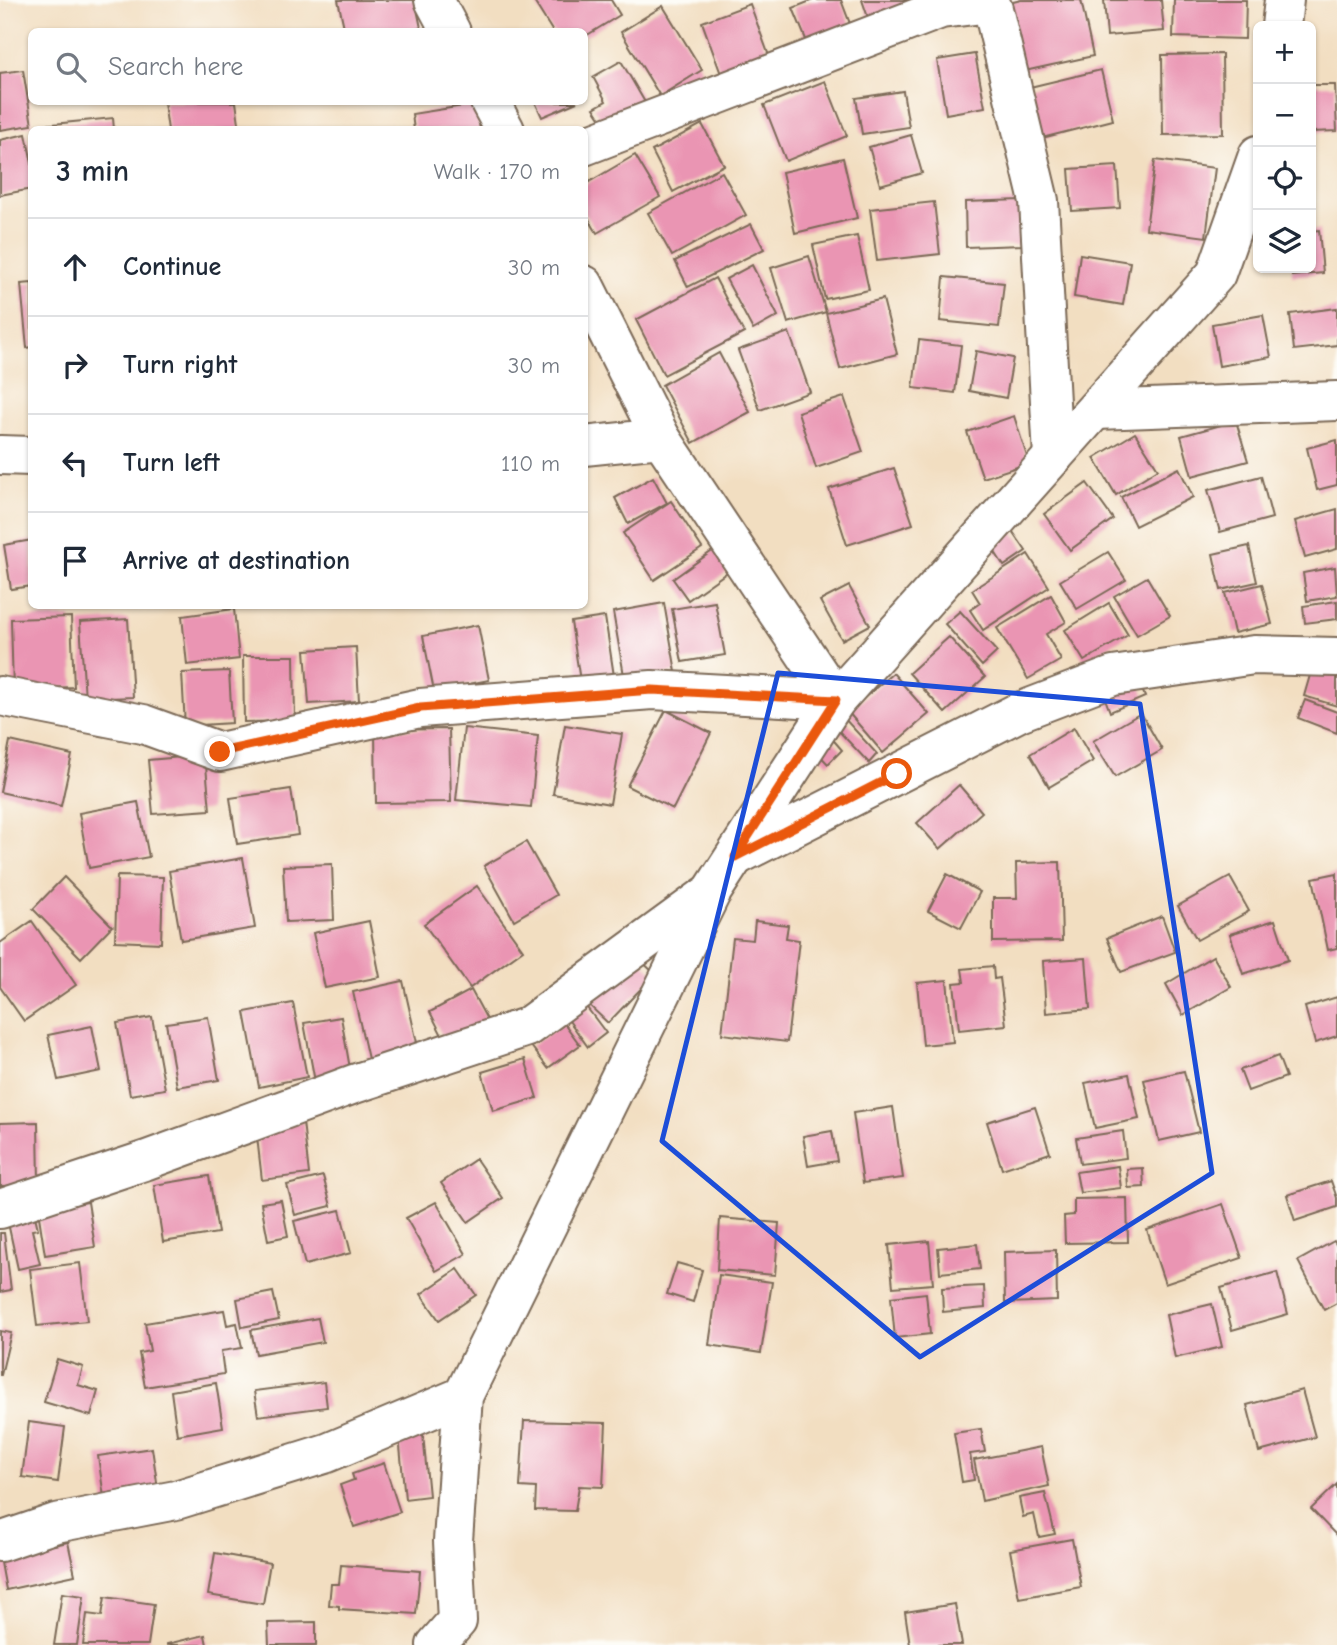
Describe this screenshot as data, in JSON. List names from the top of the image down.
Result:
{
  "page": {
    "map_buttons": ["+", "−"],
    "search": "Search here",
    "heading": ["3 min", "Walk · 170 m"],
    "list": [
      ["Continue", "30 m"],
      ["Turn right", "30 m"],
      ["Turn left", "110 m"],
      "Arrive at destination"
    ]
  }
}
